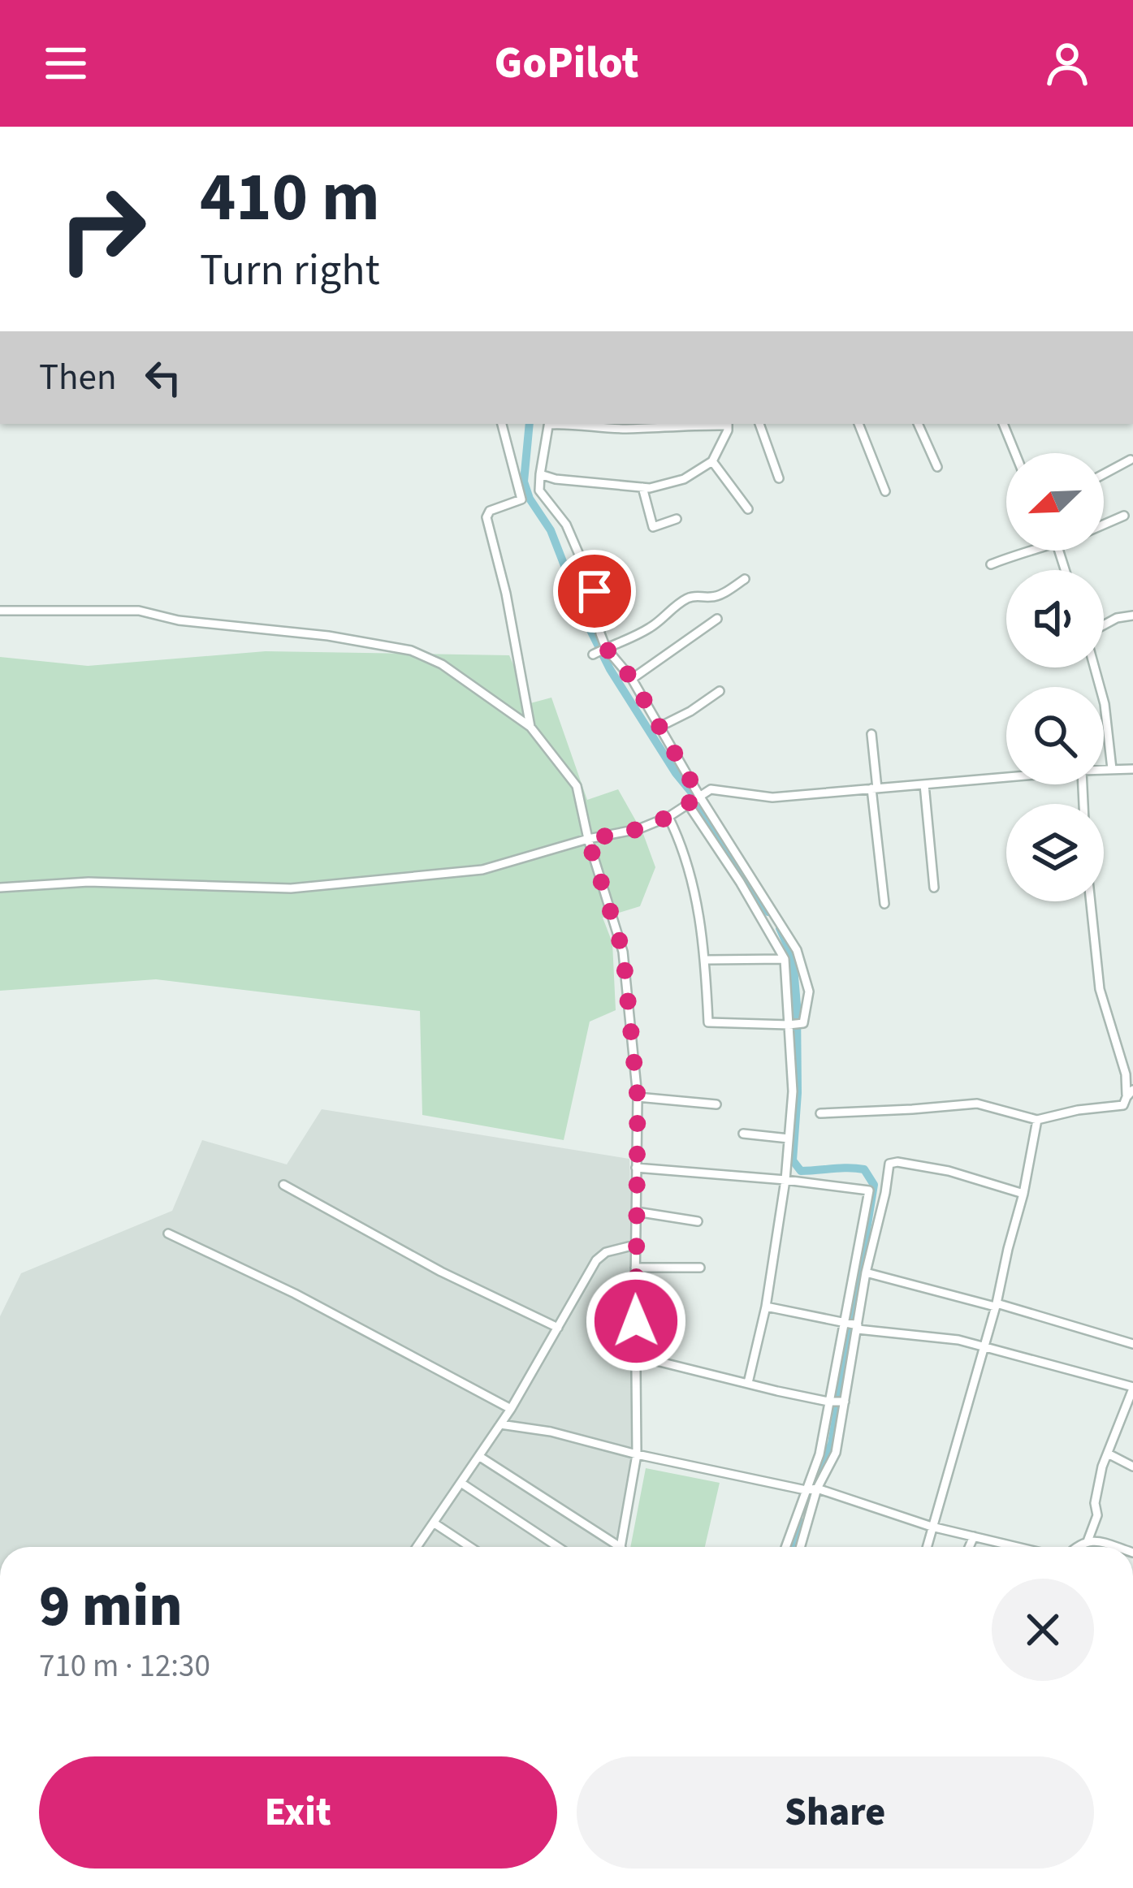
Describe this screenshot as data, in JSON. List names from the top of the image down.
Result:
{
  "north": "bottom left",
  "page": {
    "header": "GoPilot",
    "turn": ["410 m", "Turn right"],
    "then": "Then",
    "heading": ["9 min", "710 m · 12:30"],
    "buttons": ["Exit", "Share"]
  }
}
